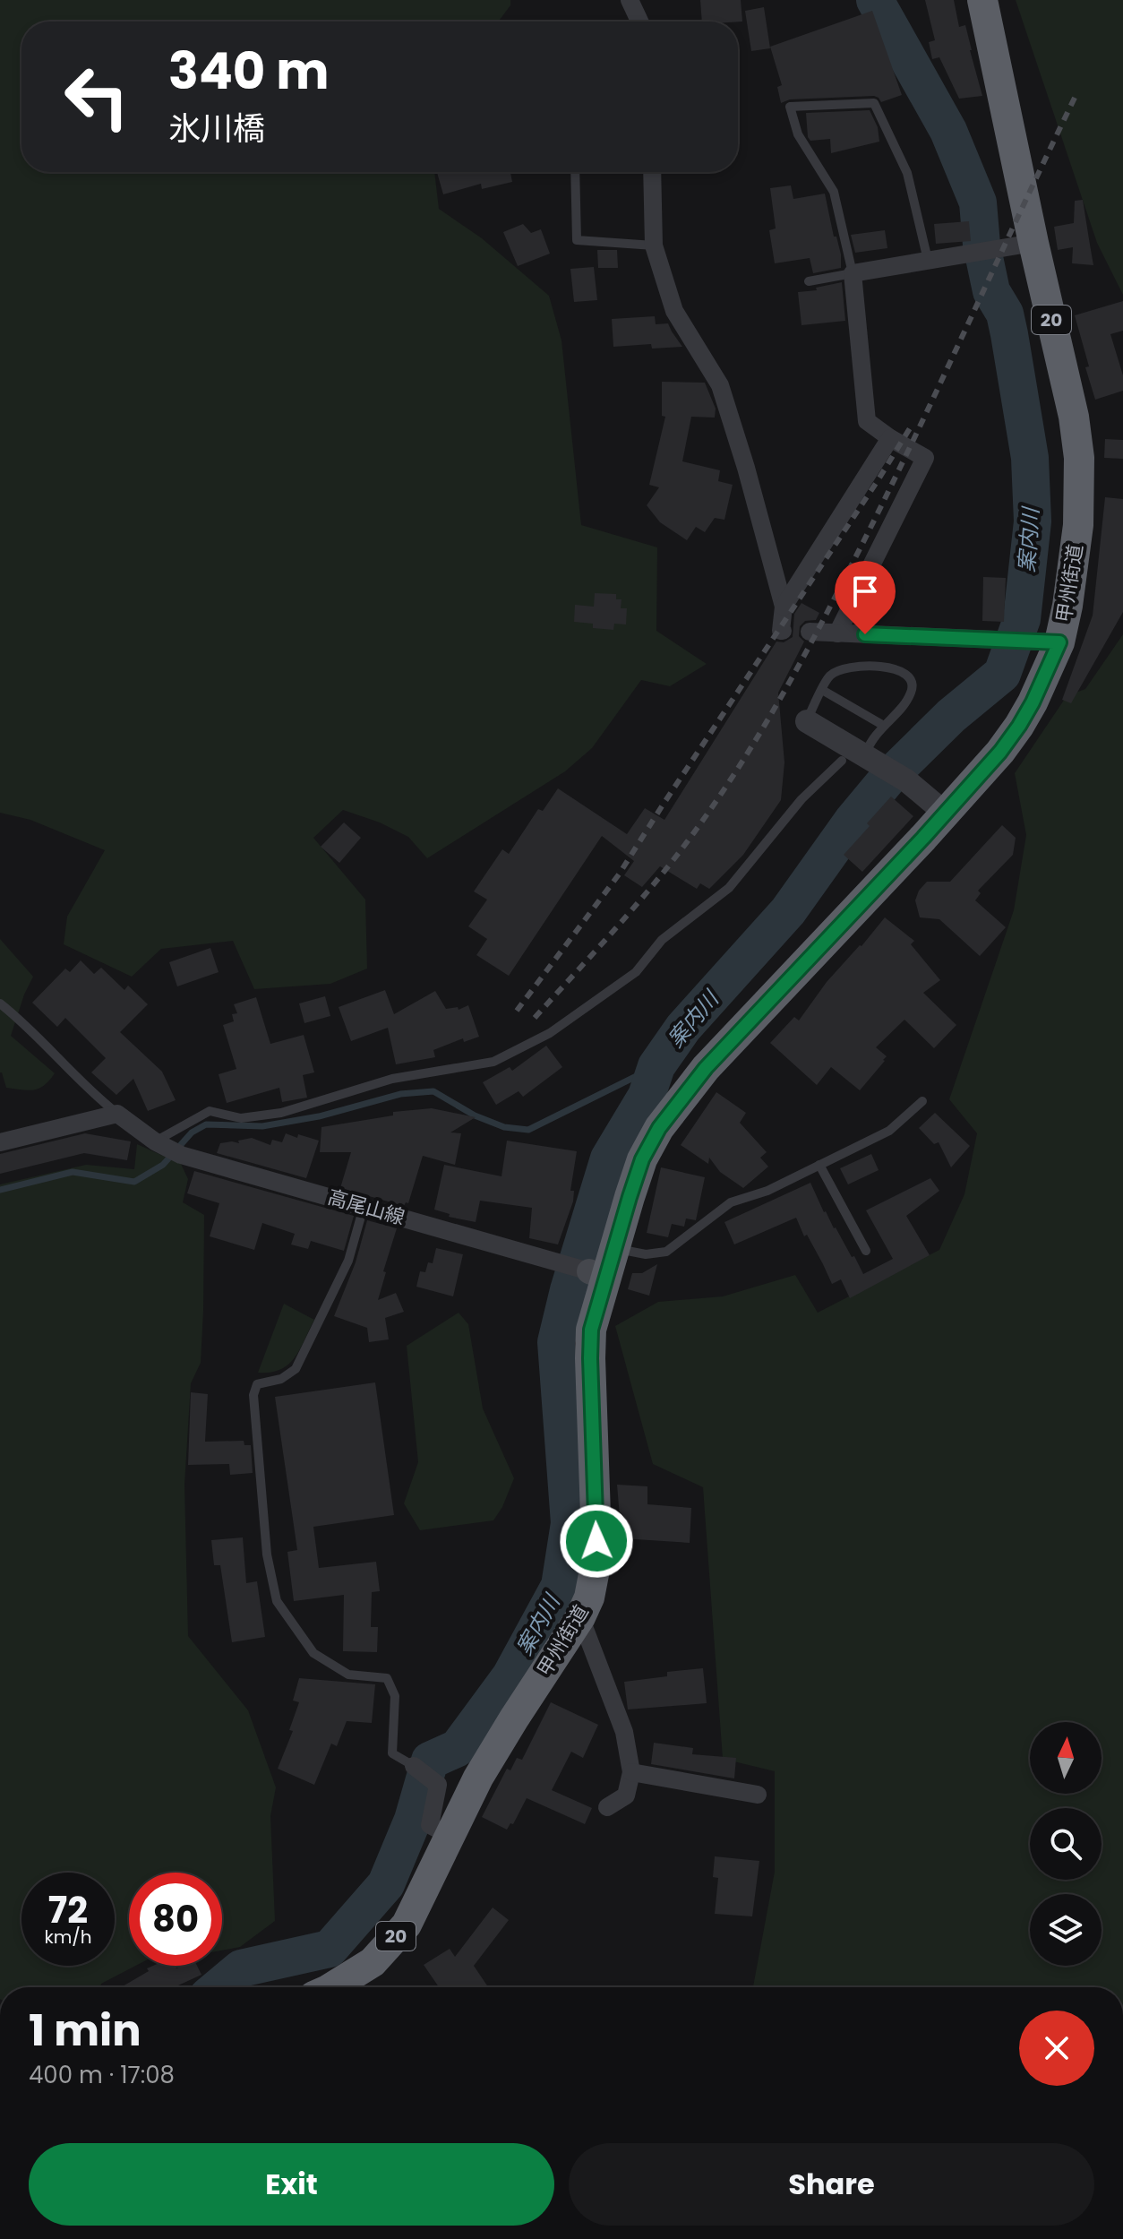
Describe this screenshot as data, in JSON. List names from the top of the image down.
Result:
{
  "streets": {
    "highway": ["20", "甲州街道"],
    "street": ["高尾山線"]
  },
  "crossings": [
    ["甲州街道", "高尾山線"]
  ],
  "water": ["案内川"],
  "north": "top",
  "page": {
    "turn": ["340 m", "氷川橋"],
    "speed": "72 km/h",
    "limit": "80",
    "heading": ["1 min", "400 m · 17:08"],
    "buttons": ["Exit", "Share"]
  }
}
